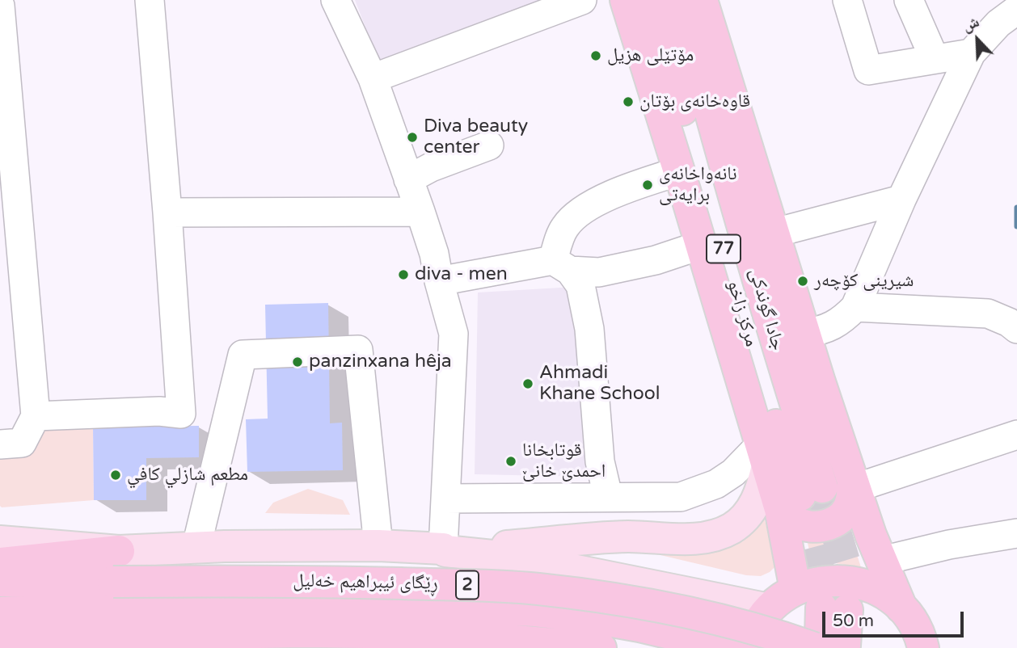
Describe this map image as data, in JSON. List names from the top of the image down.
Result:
{
  "streets": {
    "highway": [
      "77",
      "جادا گوندکی",
      "مركز زاخو",
      "ڕێگای ئیبراهیم خەلیل",
      "2"
    ]
  },
  "crossings": [
    ["جادا گوندکی", "مركز زاخو"],
    ["ڕێگای ئیبراهیم خەلیل", "2"]
  ],
  "places": [
    "مۆتێلی هزیل",
    "قاوەخانەی بۆتان",
    "Diva beauty center",
    "نانەواخانەی برایەتی",
    "diva - men",
    "شیرینی کۆچەر",
    "panzinxana hêja",
    "Ahmadi Khane School",
    "قوتابخانا احمدێ خانێ",
    "مطعم شازلي كافي"
  ],
  "scale_bar": "50 m",
  "north": "top left"
}
